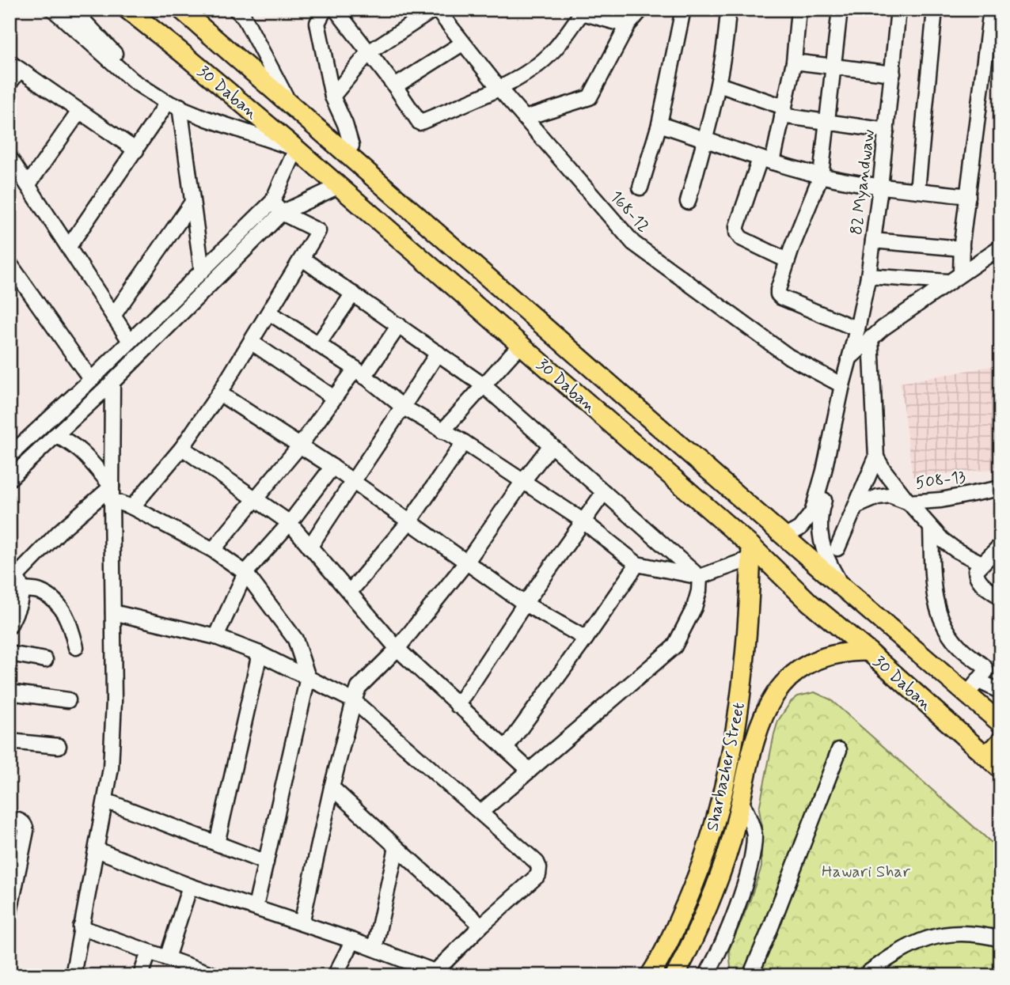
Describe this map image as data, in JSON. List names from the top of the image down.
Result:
{
  "streets": {
    "main road": ["30 Daban", "Sharbazher Street"],
    "street": ["82 Myandwaw", "168-12", "508-13"]
  },
  "crossings": [
    ["30 Daban", "Sharbazher Street"]
  ],
  "parks": ["Hawari Shar"]
}
